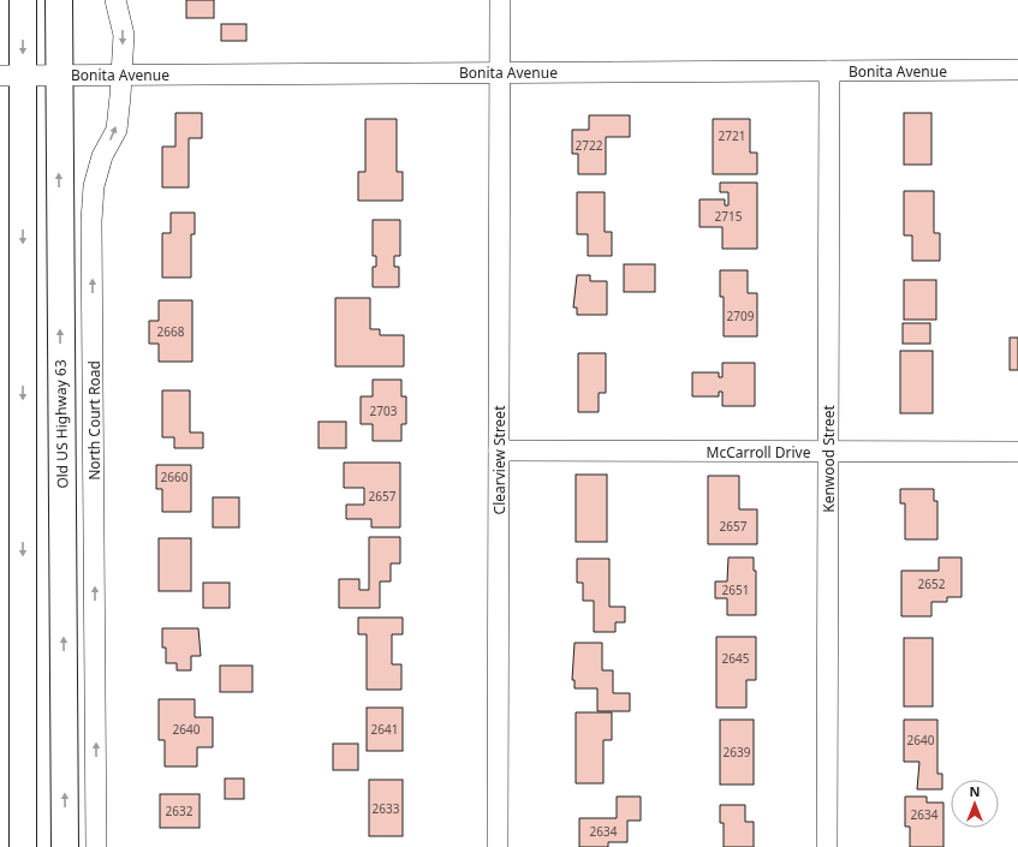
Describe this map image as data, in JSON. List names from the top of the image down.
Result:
{
  "streets": {
    "highway": ["Old US Highway 63"],
    "street": [
      "Bonita Avenue",
      "North Court Road",
      "McCarroll Drive",
      "Kenwood Street",
      "Clearview Street"
    ]
  },
  "crossings": [
    ["Bonita Avenue", "North Court Road"],
    ["Bonita Avenue", "Old US Highway 63"],
    ["Bonita Avenue", "Kenwood Street"],
    ["Bonita Avenue", "Clearview Street"],
    ["McCarroll Drive", "Kenwood Street"],
    ["McCarroll Drive", "Clearview Street"]
  ],
  "one_way": ["North Court Road"],
  "house_numbers": [
    "2721",
    "2722",
    "2715",
    "2709",
    "2668",
    "2703",
    "2660",
    "2657",
    "2657",
    "2652",
    "2651",
    "2645",
    "2640",
    "2641",
    "2640",
    "2639",
    "2633",
    "2632",
    "2634",
    "2634"
  ],
  "north": "top"
}
